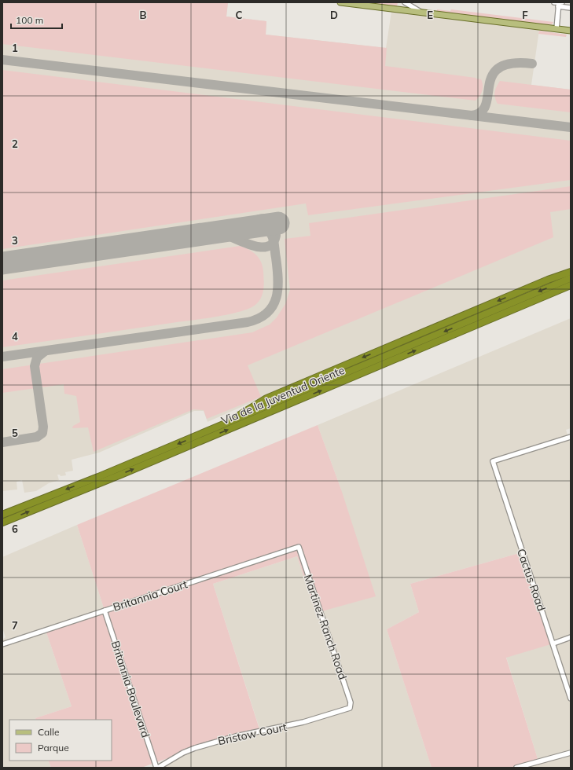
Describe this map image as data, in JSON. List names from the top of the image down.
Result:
{
  "streets": {
    "highway": ["Via de la Juventud Oriente"],
    "street": [
      "Cactus Road",
      "Britannia Court",
      "Martinez Ranch Road",
      "Britannia Boulevard",
      "Bristow Court"
    ]
  },
  "crossings": [
    ["Britannia Court", "Martinez Ranch Road"],
    ["Britannia Court", "Britannia Boulevard"],
    ["Martinez Ranch Road", "Bristow Court"],
    ["Britannia Boulevard", "Bristow Court"]
  ],
  "legend": ["Calle", "Parque"],
  "scale_bar": "100 m",
  "grid": {
    "columns": [
      "B",
      "C",
      "D",
      "E",
      "F"
    ],
    "rows": [
      "1",
      "2",
      "3",
      "4",
      "5",
      "6",
      "7"
    ]
  }
}
